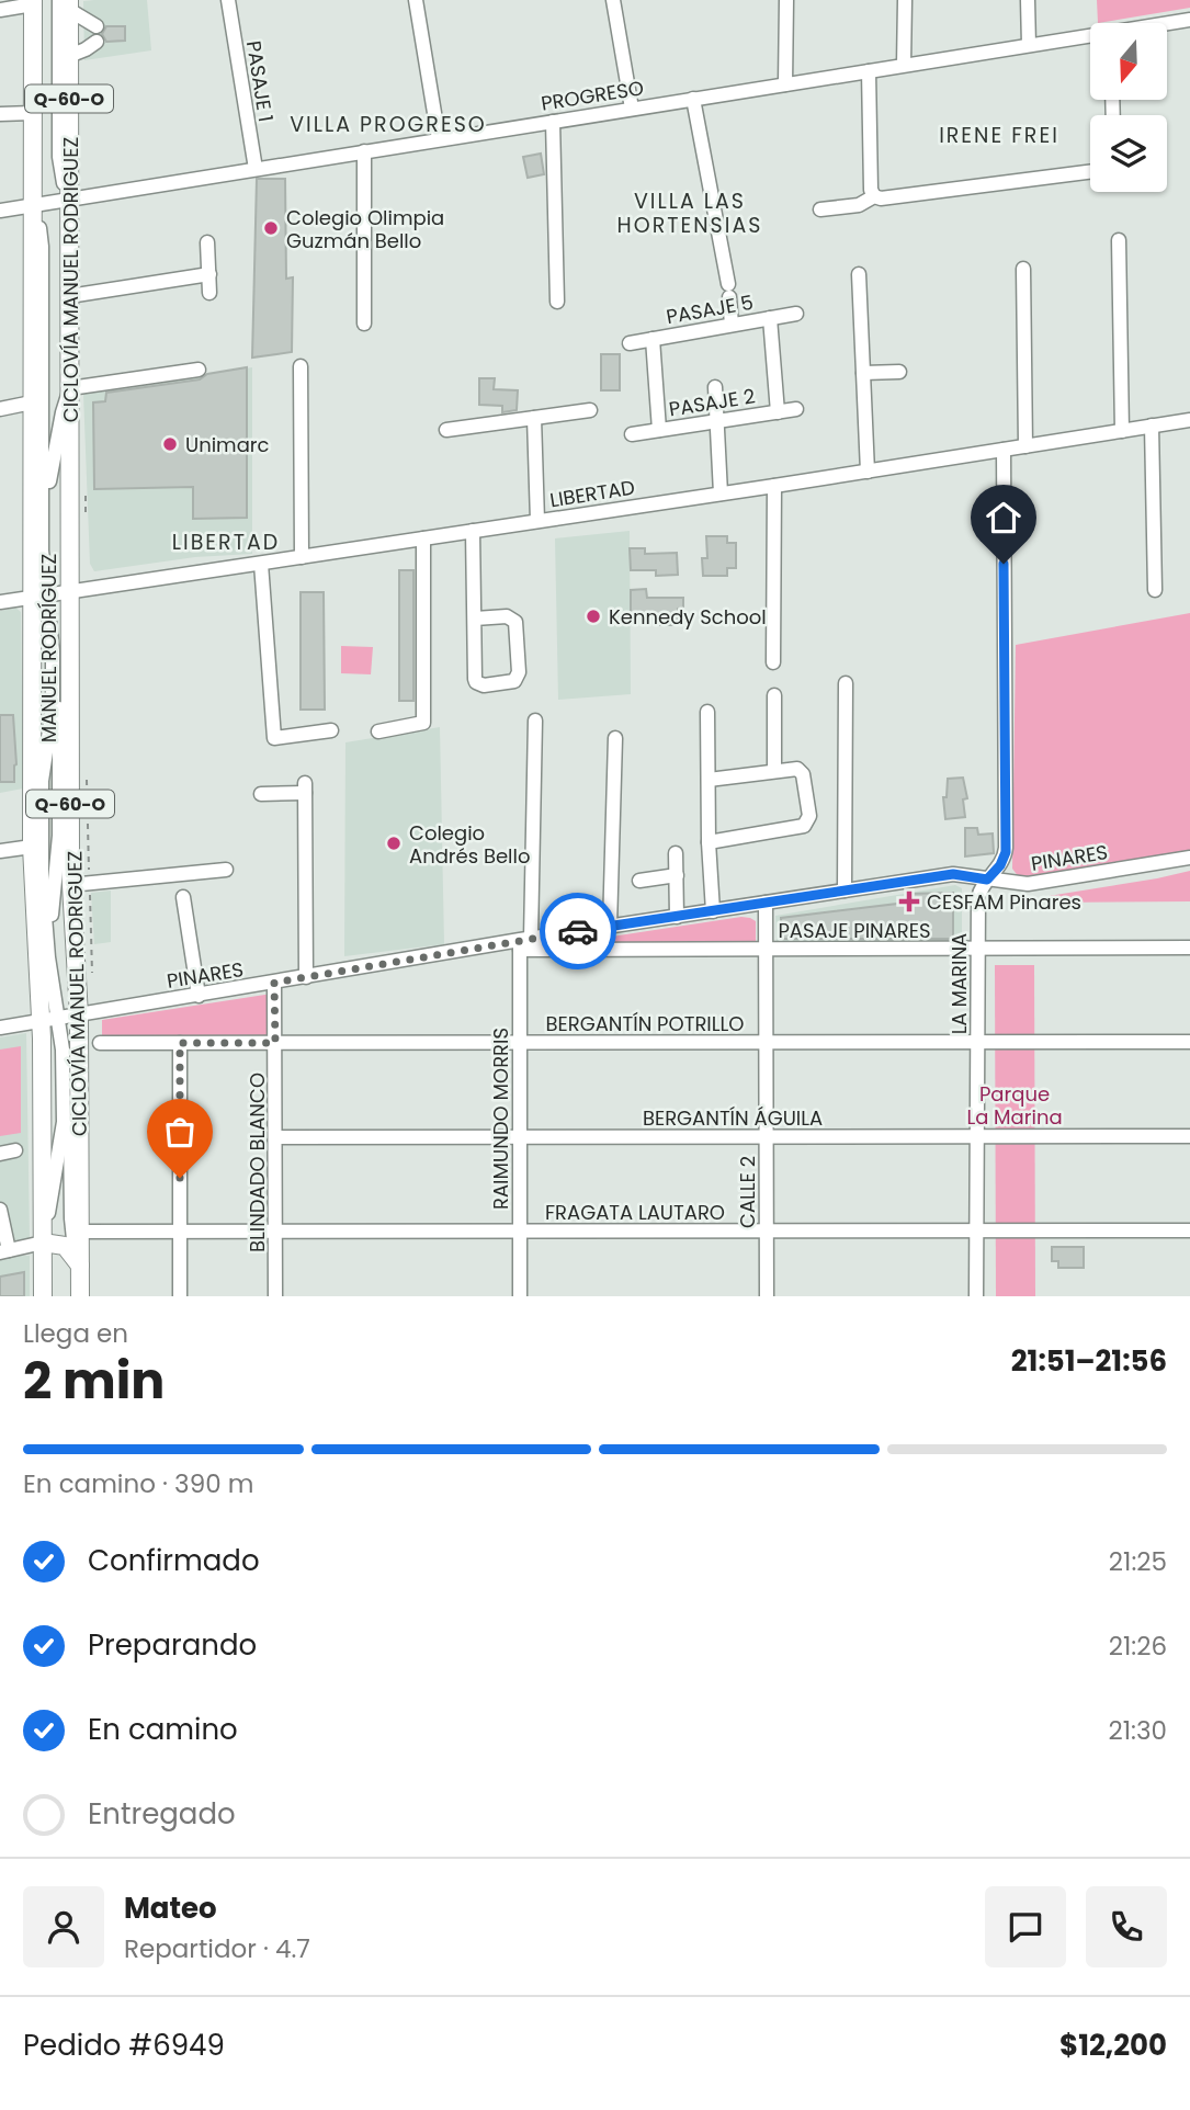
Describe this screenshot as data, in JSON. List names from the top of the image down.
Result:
{
  "streets": {
    "main road": ["Q-60-O", "MANUEL RODRÍGUEZ"],
    "street": [
      "PASAJE 1",
      "PROGRESO",
      "PASAJE 5",
      "PASAJE 2",
      "LIBERTAD",
      "PINARES",
      "PASAJE PINARES",
      "LA MARINA",
      "BERGANTÍN POTRILLO",
      "BERGANTÍN ÁGUILA",
      "RAIMUNDO MORRIS",
      "BLINDADO BLANCO",
      "CALLE 2",
      "FRAGATA LAUTARO"
    ],
    "path": ["CICLOVÍA MANUEL RODRIGUEZ"]
  },
  "crossings": [
    ["PASAJE 1", "PROGRESO"],
    ["PROGRESO", "MANUEL RODRÍGUEZ"],
    ["LIBERTAD", "MANUEL RODRÍGUEZ"],
    ["LIBERTAD", "LA MARINA"],
    ["MANUEL RODRÍGUEZ", "PINARES"],
    ["MANUEL RODRÍGUEZ", "FRAGATA LAUTARO"],
    ["PINARES", "PASAJE PINARES"],
    ["PINARES", "LA MARINA"],
    ["PINARES", "RAIMUNDO MORRIS"],
    ["PINARES", "BLINDADO BLANCO"],
    ["PINARES", "CALLE 2"],
    ["PASAJE PINARES", "LA MARINA"],
    ["PASAJE PINARES", "RAIMUNDO MORRIS"],
    ["PASAJE PINARES", "CALLE 2"],
    ["LA MARINA", "BERGANTÍN POTRILLO"],
    ["LA MARINA", "BERGANTÍN ÁGUILA"],
    ["LA MARINA", "FRAGATA LAUTARO"],
    ["BERGANTÍN POTRILLO", "RAIMUNDO MORRIS"],
    ["BERGANTÍN POTRILLO", "BLINDADO BLANCO"],
    ["BERGANTÍN POTRILLO", "CALLE 2"],
    ["BERGANTÍN ÁGUILA", "RAIMUNDO MORRIS"],
    ["BERGANTÍN ÁGUILA", "BLINDADO BLANCO"],
    ["BERGANTÍN ÁGUILA", "CALLE 2"],
    ["RAIMUNDO MORRIS", "FRAGATA LAUTARO"],
    ["BLINDADO BLANCO", "FRAGATA LAUTARO"],
    ["CALLE 2", "FRAGATA LAUTARO"]
  ],
  "districts": [
    "VILLA PROGRESO",
    "IRENE FREI",
    "VILLA LAS HORTENSIAS",
    "LIBERTAD"
  ],
  "parks": ["Parque La Marina"],
  "places": {
    "other": [
      "Colegio Olimpia Guzmán Bello",
      "Unimarc",
      "Kennedy School",
      "Colegio Andrés Bello"
    ],
    "health": ["CESFAM Pinares"]
  },
  "north": "bottom",
  "page": {
    "heading": ["2 min", "Llega en", "21:51–21:56"],
    "panel": [
      "Mateo",
      "Repartidor · 4.7",
      "Pedido #6949",
      "$12,200"
    ],
    "bar": "En camino · 390 m",
    "list": [
      ["Confirmado", "21:25"],
      ["Preparando", "21:26"],
      ["En camino", "21:30"],
      "Entregado"
    ]
  }
}
